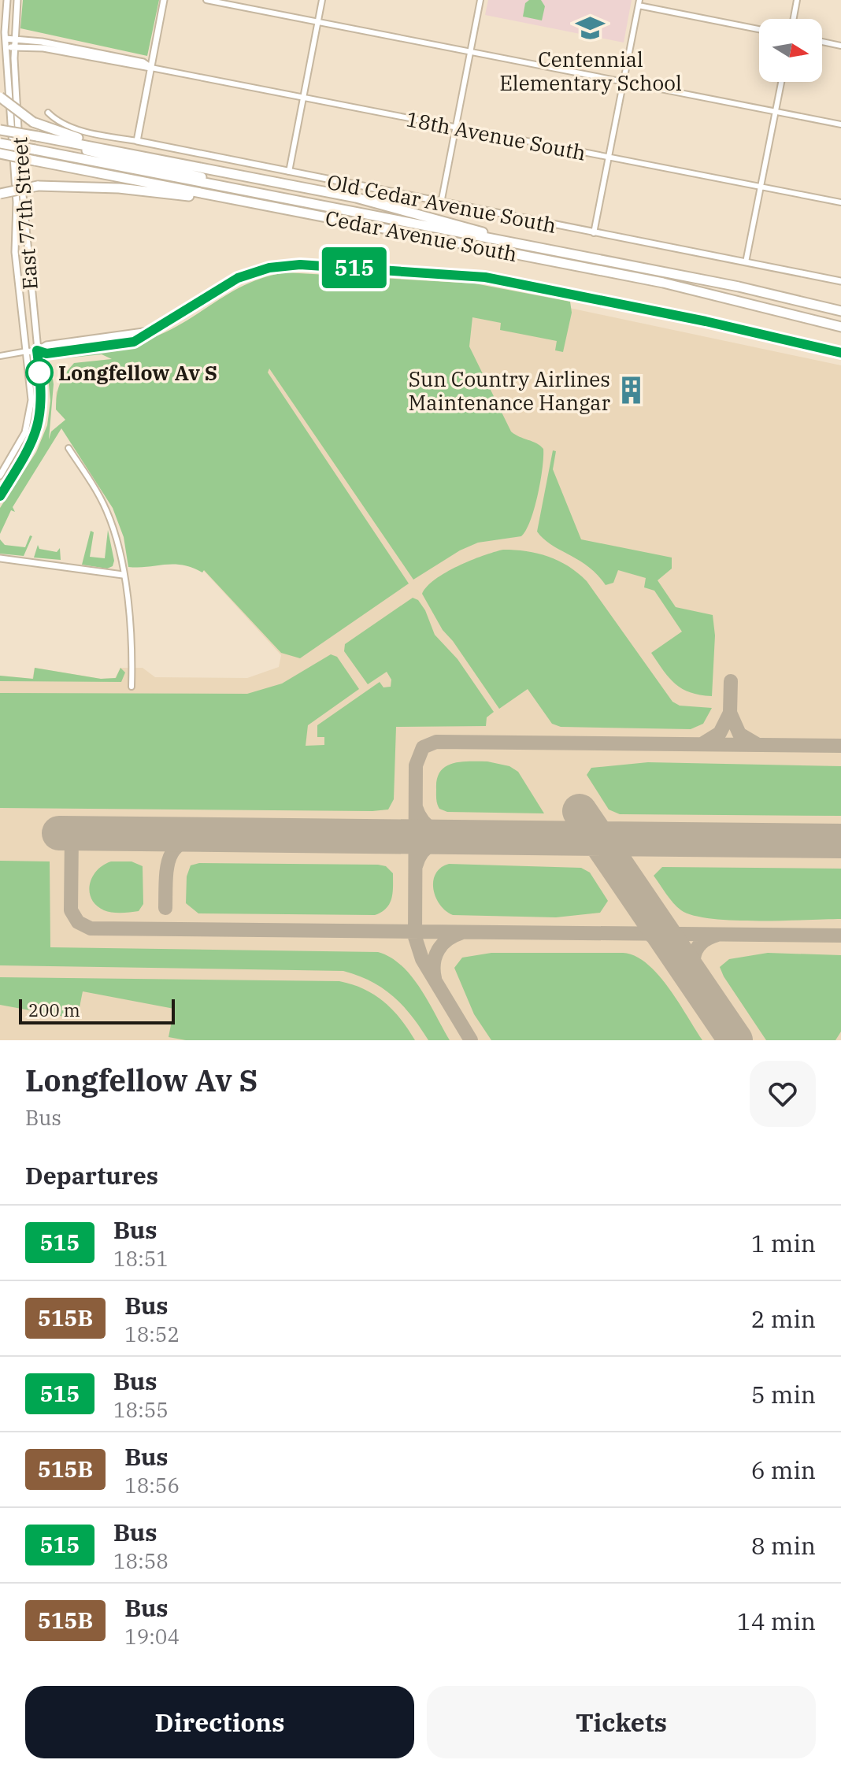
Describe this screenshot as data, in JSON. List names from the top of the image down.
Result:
{
  "streets": {
    "highway": ["Cedar Avenue South"],
    "street": ["18th Avenue South", "Old Cedar Avenue South", "East 77th Street"]
  },
  "places": {
    "school or university": ["Centennial Elementary School"],
    "other": ["Longfellow Av S"],
    "building": ["Sun Country Airlines Maintenance Hangar"]
  },
  "lines": ["bus line 515"],
  "scale_bar": "200 m",
  "north": "right",
  "page": {
    "on_map": "515",
    "scale": "200 m",
    "heading": [
      ["Longfellow Av S", "Bus"],
      "Departures"
    ],
    "list": [
      {
        "mark": "515",
        "name": "Bus",
        "note": "18:51",
        "value": "1 min"
      },
      {
        "mark": "515B",
        "name": "Bus",
        "note": "18:52",
        "value": "2 min"
      },
      {
        "mark": "515",
        "name": "Bus",
        "note": "18:55",
        "value": "5 min"
      },
      {
        "mark": "515B",
        "name": "Bus",
        "note": "18:56",
        "value": "6 min"
      },
      {
        "mark": "515",
        "name": "Bus",
        "note": "18:58",
        "value": "8 min"
      },
      {
        "mark": "515B",
        "name": "Bus",
        "note": "19:04",
        "value": "14 min"
      }
    ],
    "buttons": ["Directions", "Tickets"]
  }
}
